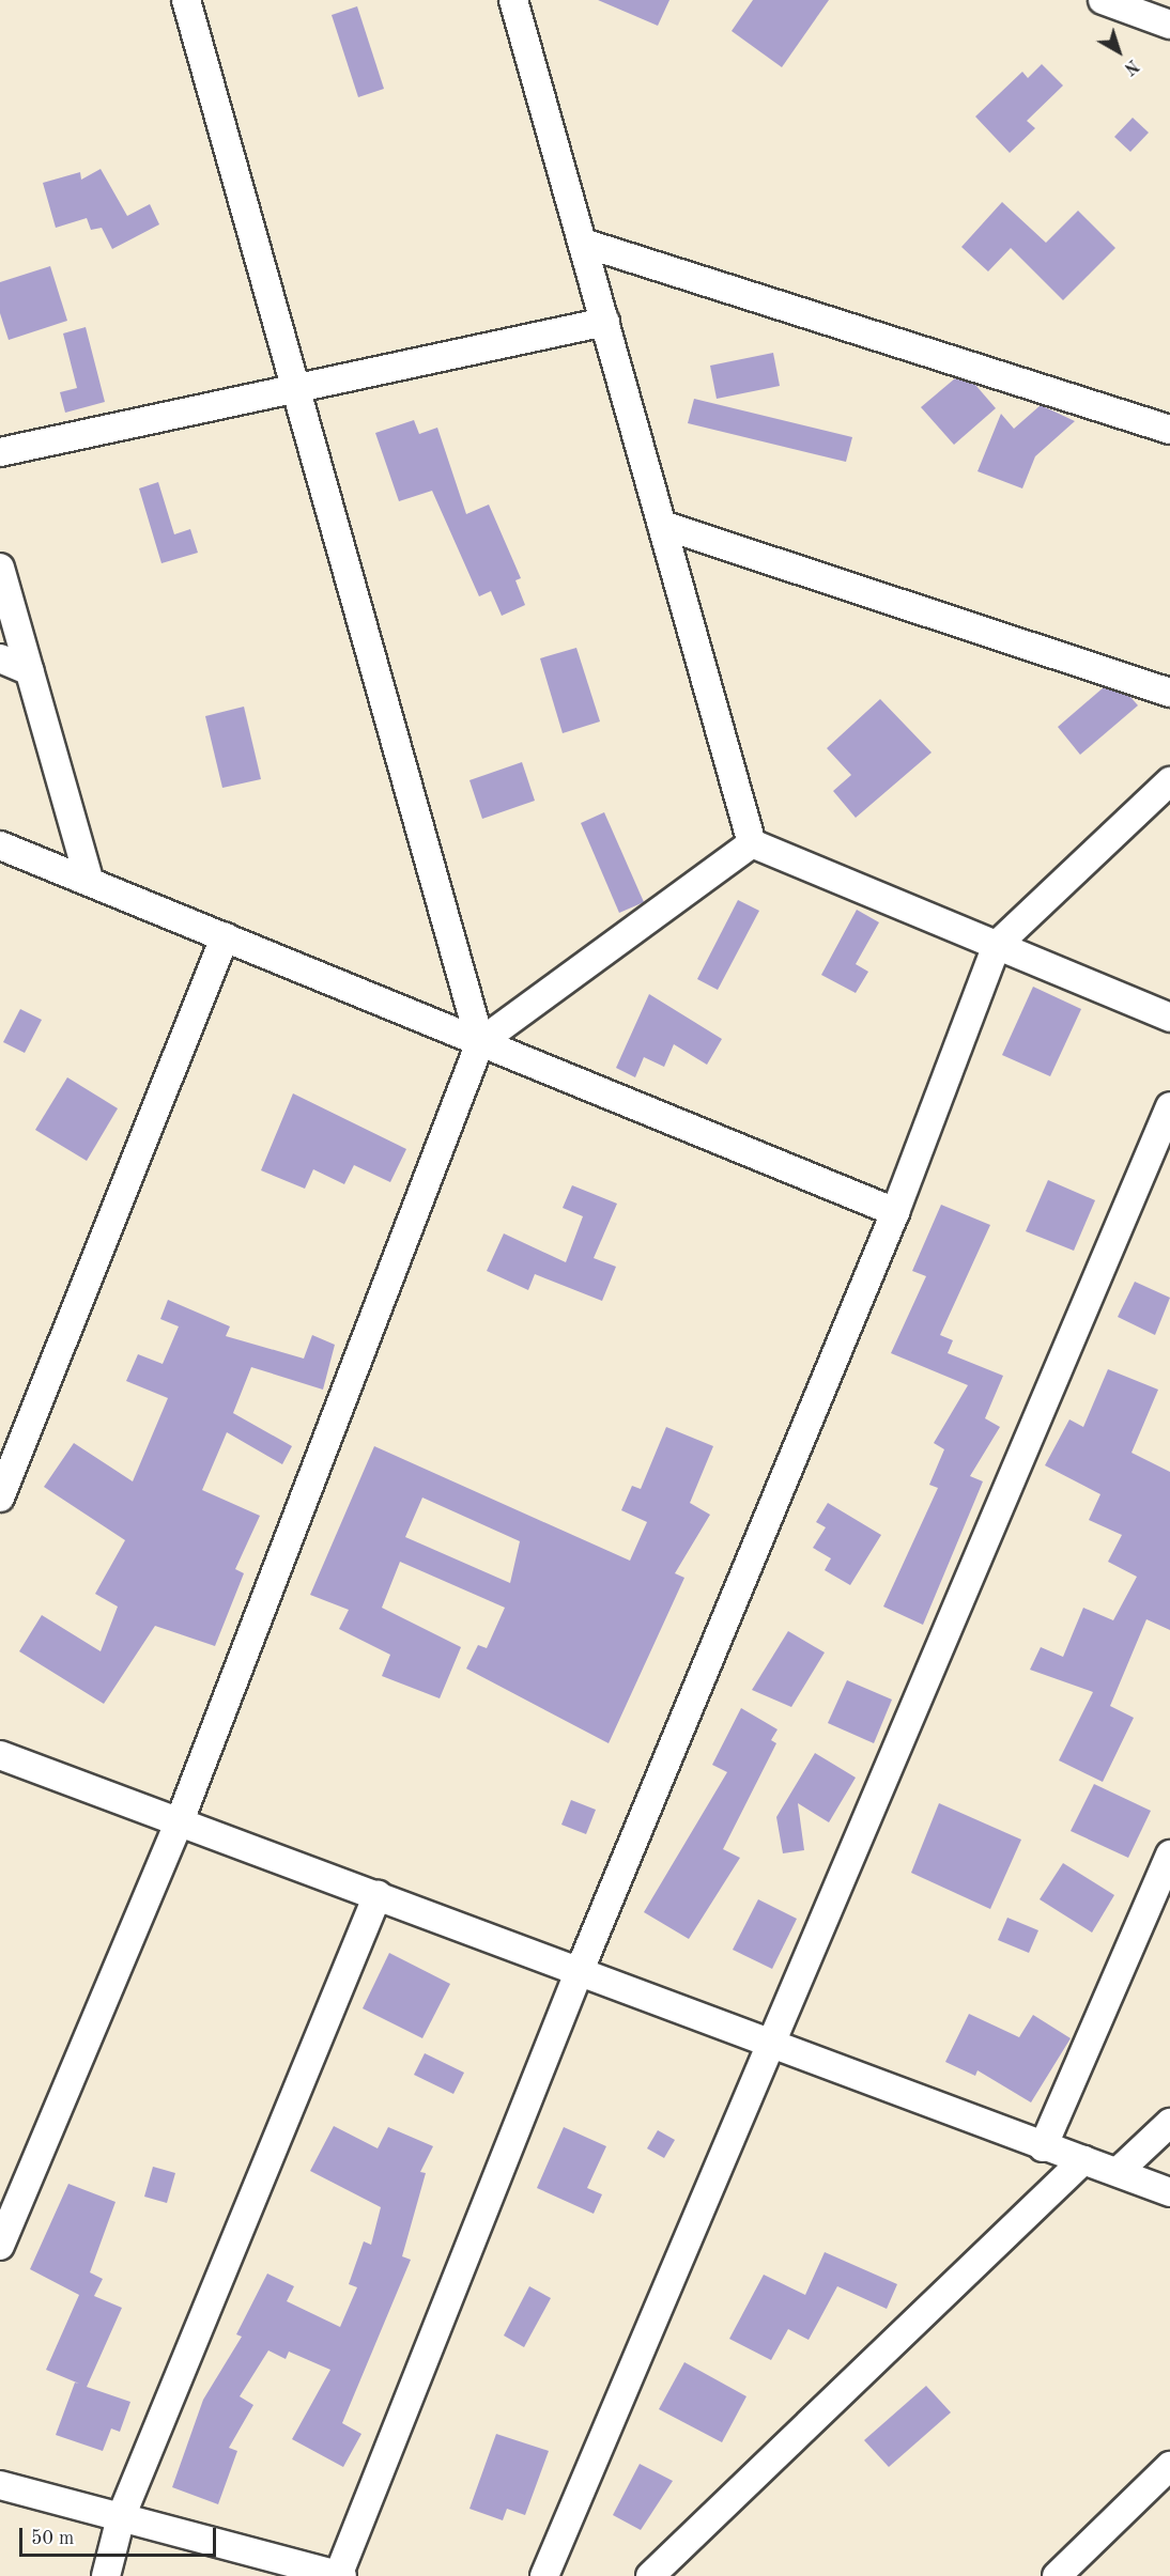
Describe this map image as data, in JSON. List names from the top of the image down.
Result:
{
  "scale_bar": "50 m",
  "north": "bottom right"
}
